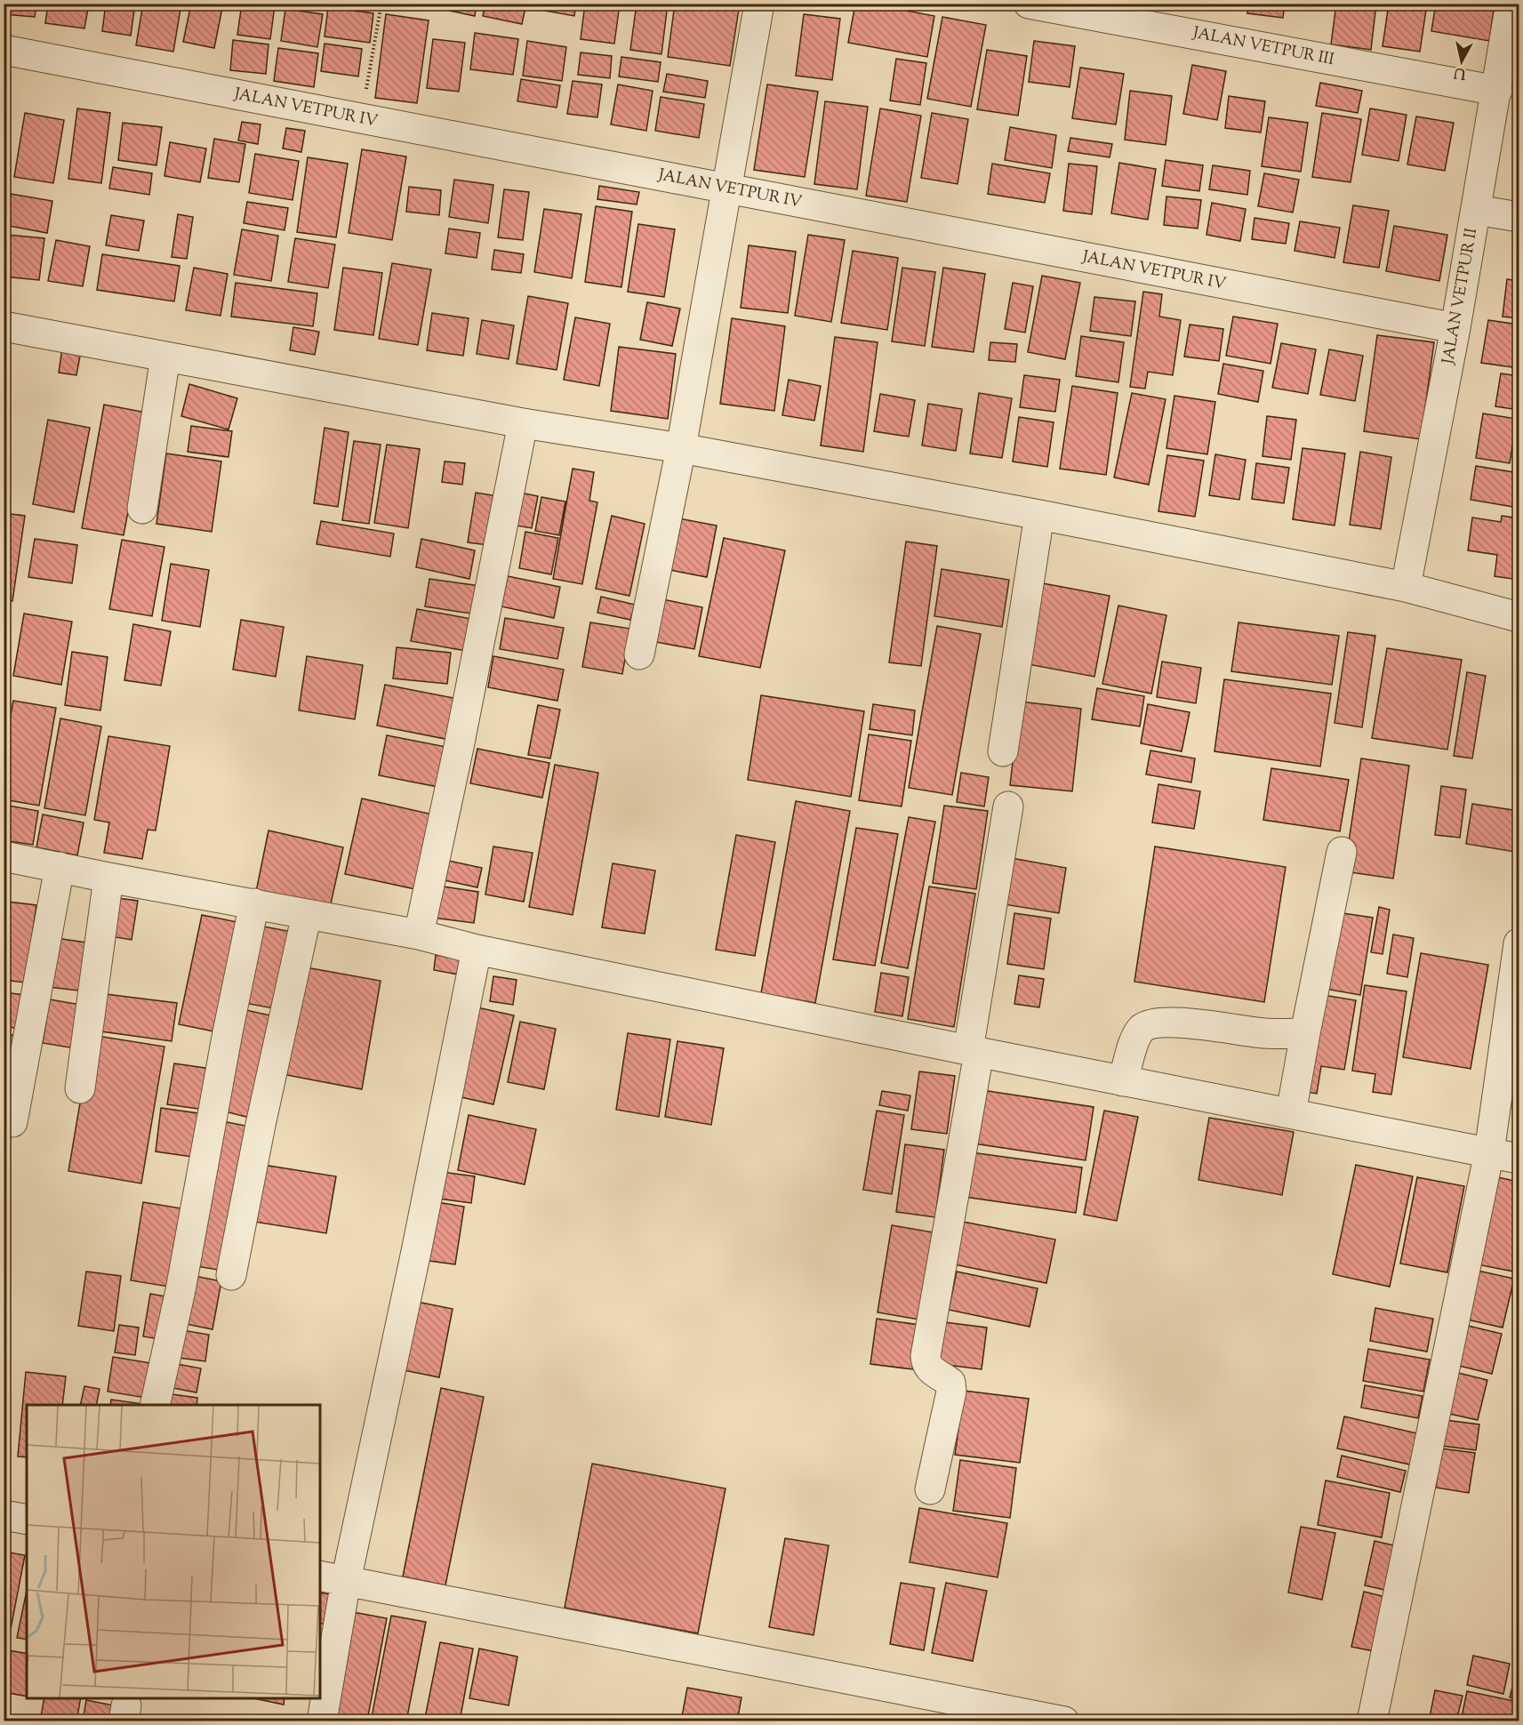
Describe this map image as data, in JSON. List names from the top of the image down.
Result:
{
  "streets": {
    "street": ["JALAN VETPUR III", "JALAN VETPUR IV", "JALAN VETPUR II"]
  },
  "crossings": [
    ["JALAN VETPUR III", "JALAN VETPUR II"],
    ["JALAN VETPUR IV", "JALAN VETPUR II"]
  ],
  "north": "bottom"
}
